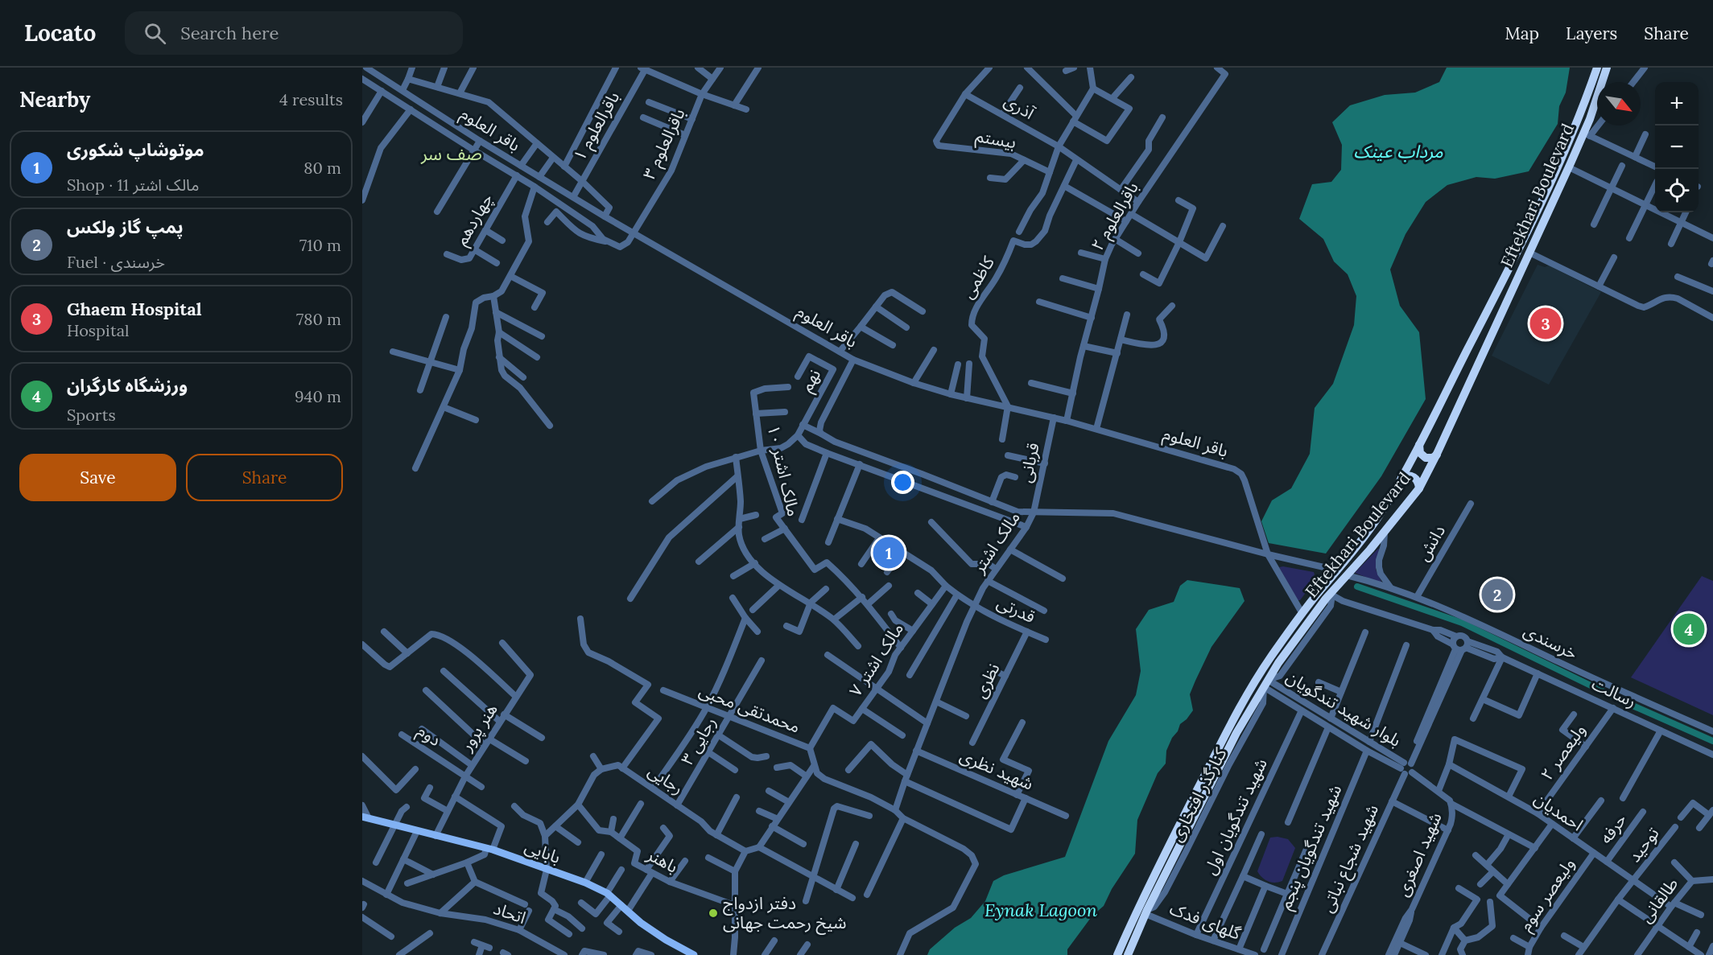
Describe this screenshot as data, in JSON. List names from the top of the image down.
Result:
{
  "streets": {
    "highway": ["Eftekhari Boulevard"],
    "main road": ["بابایی"],
    "street": [
      "آذری",
      "باقرالعلوم ۱",
      "باقر العلوم",
      "بیستم",
      "باقرالعلوم ۳",
      "باقرالعلوم ۲",
      "چهاردهم",
      "کاظمی",
      "نهم",
      "قربانی",
      "مالک اشتر ۱۰",
      "مالک اشتر",
      "دانش",
      "قدرتی",
      "خرسندی",
      "مالک اشتر ۷",
      "نظری",
      "رسالت",
      "محمدتقی محبی",
      "بلوار شهید تندگویان",
      "هنر پرور",
      "دوم",
      "رجایی ۳",
      "ولیعصر ۲",
      "شهید نظری",
      "رجایی",
      "احمدیان",
      "شهید تندگویان اول",
      "حرفه",
      "توحید",
      "شهید تندگویان پنجم",
      "شهید اصغری",
      "شهید شجاع نباتی",
      "باهنر",
      "ولیعصر سوم",
      "طالقانی",
      "اتحاد",
      "گلهای فدک"
    ]
  },
  "crossings": [
    ["آذری", "بیستم"],
    ["آذری", "باقرالعلوم ۲"],
    ["باقرالعلوم ۱", "باقر العلوم"],
    ["باقر العلوم", "باقرالعلوم ۳"],
    ["باقر العلوم", "Eftekhari Boulevard"],
    ["باقر العلوم", "باقرالعلوم ۲"],
    ["باقر العلوم", "کاظمی"],
    ["باقر العلوم", "قربانی"],
    ["باقر العلوم", "مالک اشتر"],
    ["Eftekhari Boulevard", "خرسندی"],
    ["Eftekhari Boulevard", "رسالت"],
    ["Eftekhari Boulevard", "بلوار شهید تندگویان"],
    ["Eftekhari Boulevard", "گلهای فدک"],
    ["قربانی", "مالک اشتر"],
    ["مالک اشتر ۱۰", "مالک اشتر ۷"],
    ["مالک اشتر", "قدرتی"],
    ["مالک اشتر", "شهید نظری"],
    ["دانش", "خرسندی"],
    ["قدرتی", "نظری"],
    ["مالک اشتر ۷", "محمدتقی محبی"],
    ["رسالت", "بلوار شهید تندگویان"],
    ["رسالت", "ولیعصر ۲"],
    ["محمدتقی محبی", "رجایی ۳"],
    ["بلوار شهید تندگویان", "شهید تندگویان اول"],
    ["بلوار شهید تندگویان", "شهید تندگویان پنجم"],
    ["بلوار شهید تندگویان", "شهید اصغری"],
    ["بلوار شهید تندگویان", "شهید شجاع نباتی"],
    ["هنر پرور", "دوم"],
    ["هنر پرور", "بابایی"],
    ["رجایی ۳", "رجایی"],
    ["ولیعصر ۲", "احمدیان"],
    ["احمدیان", "حرفه"],
    ["احمدیان", "توحید"],
    ["احمدیان", "ولیعصر سوم"],
    ["احمدیان", "طالقانی"],
    ["شهید تندگویان اول", "گلهای فدک"],
    ["شهید اصغری", "شهید شجاع نباتی"]
  ],
  "districts": ["صف سر"],
  "water": ["مرداب عینک", "Eynak Lagoon"],
  "places": ["دفتر ازدواج شیخ رحمت جهانی"],
  "north": "bottom right",
  "page": {
    "header": "Locato",
    "search": "Search here",
    "nav": ["Map", "Layers", "Share"],
    "heading": ["Nearby", "4 results"],
    "map_buttons": ["+", "−"],
    "list": [
      {
        "mark": "1",
        "name": "موتوشاپ شکوری",
        "note": "Shop · مالک اشتر 11",
        "value": "80 m"
      },
      {
        "mark": "2",
        "name": "پمپ گاز ولکس",
        "note": "Fuel · خرسندی",
        "value": "710 m"
      },
      {
        "mark": "3",
        "name": "Ghaem Hospital",
        "note": "Hospital",
        "value": "780 m"
      },
      {
        "mark": "4",
        "name": "ورزشگاه کارگران",
        "note": "Sports",
        "value": "940 m"
      }
    ],
    "pins": [
      "3",
      "1",
      "2",
      "4"
    ],
    "buttons": ["Save", "Share"]
  }
}
